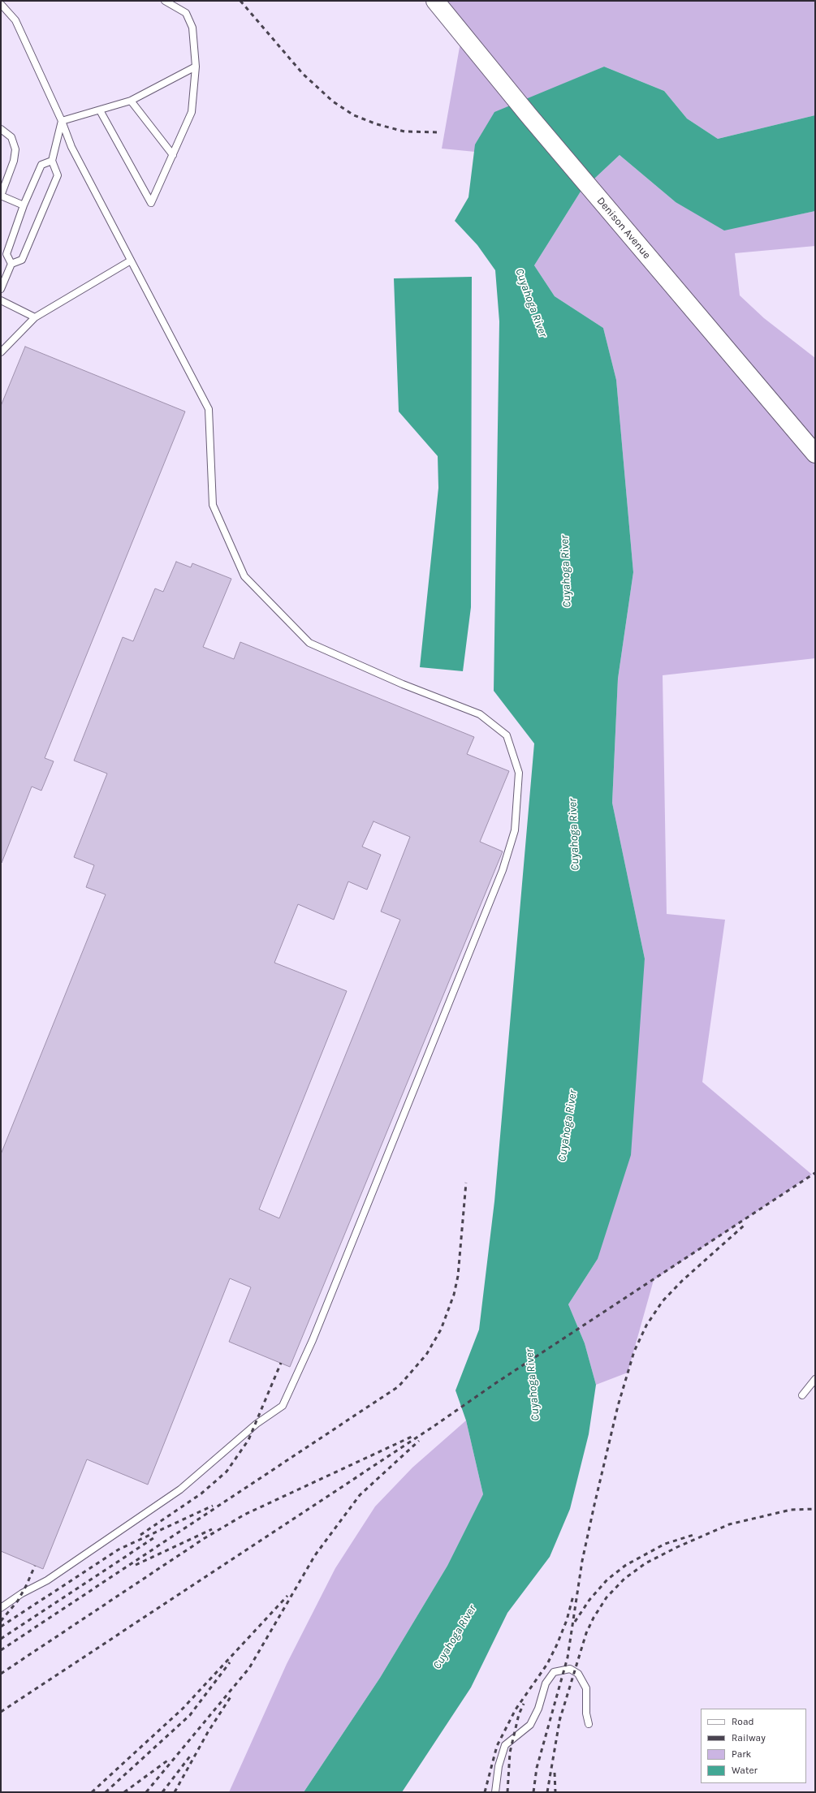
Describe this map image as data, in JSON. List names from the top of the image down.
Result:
{
  "streets": {
    "main road": ["Denison Avenue"]
  },
  "water": ["Cuyahoga River"],
  "legend": [
    "Road",
    "Railway",
    "Park",
    "Water"
  ]
}
